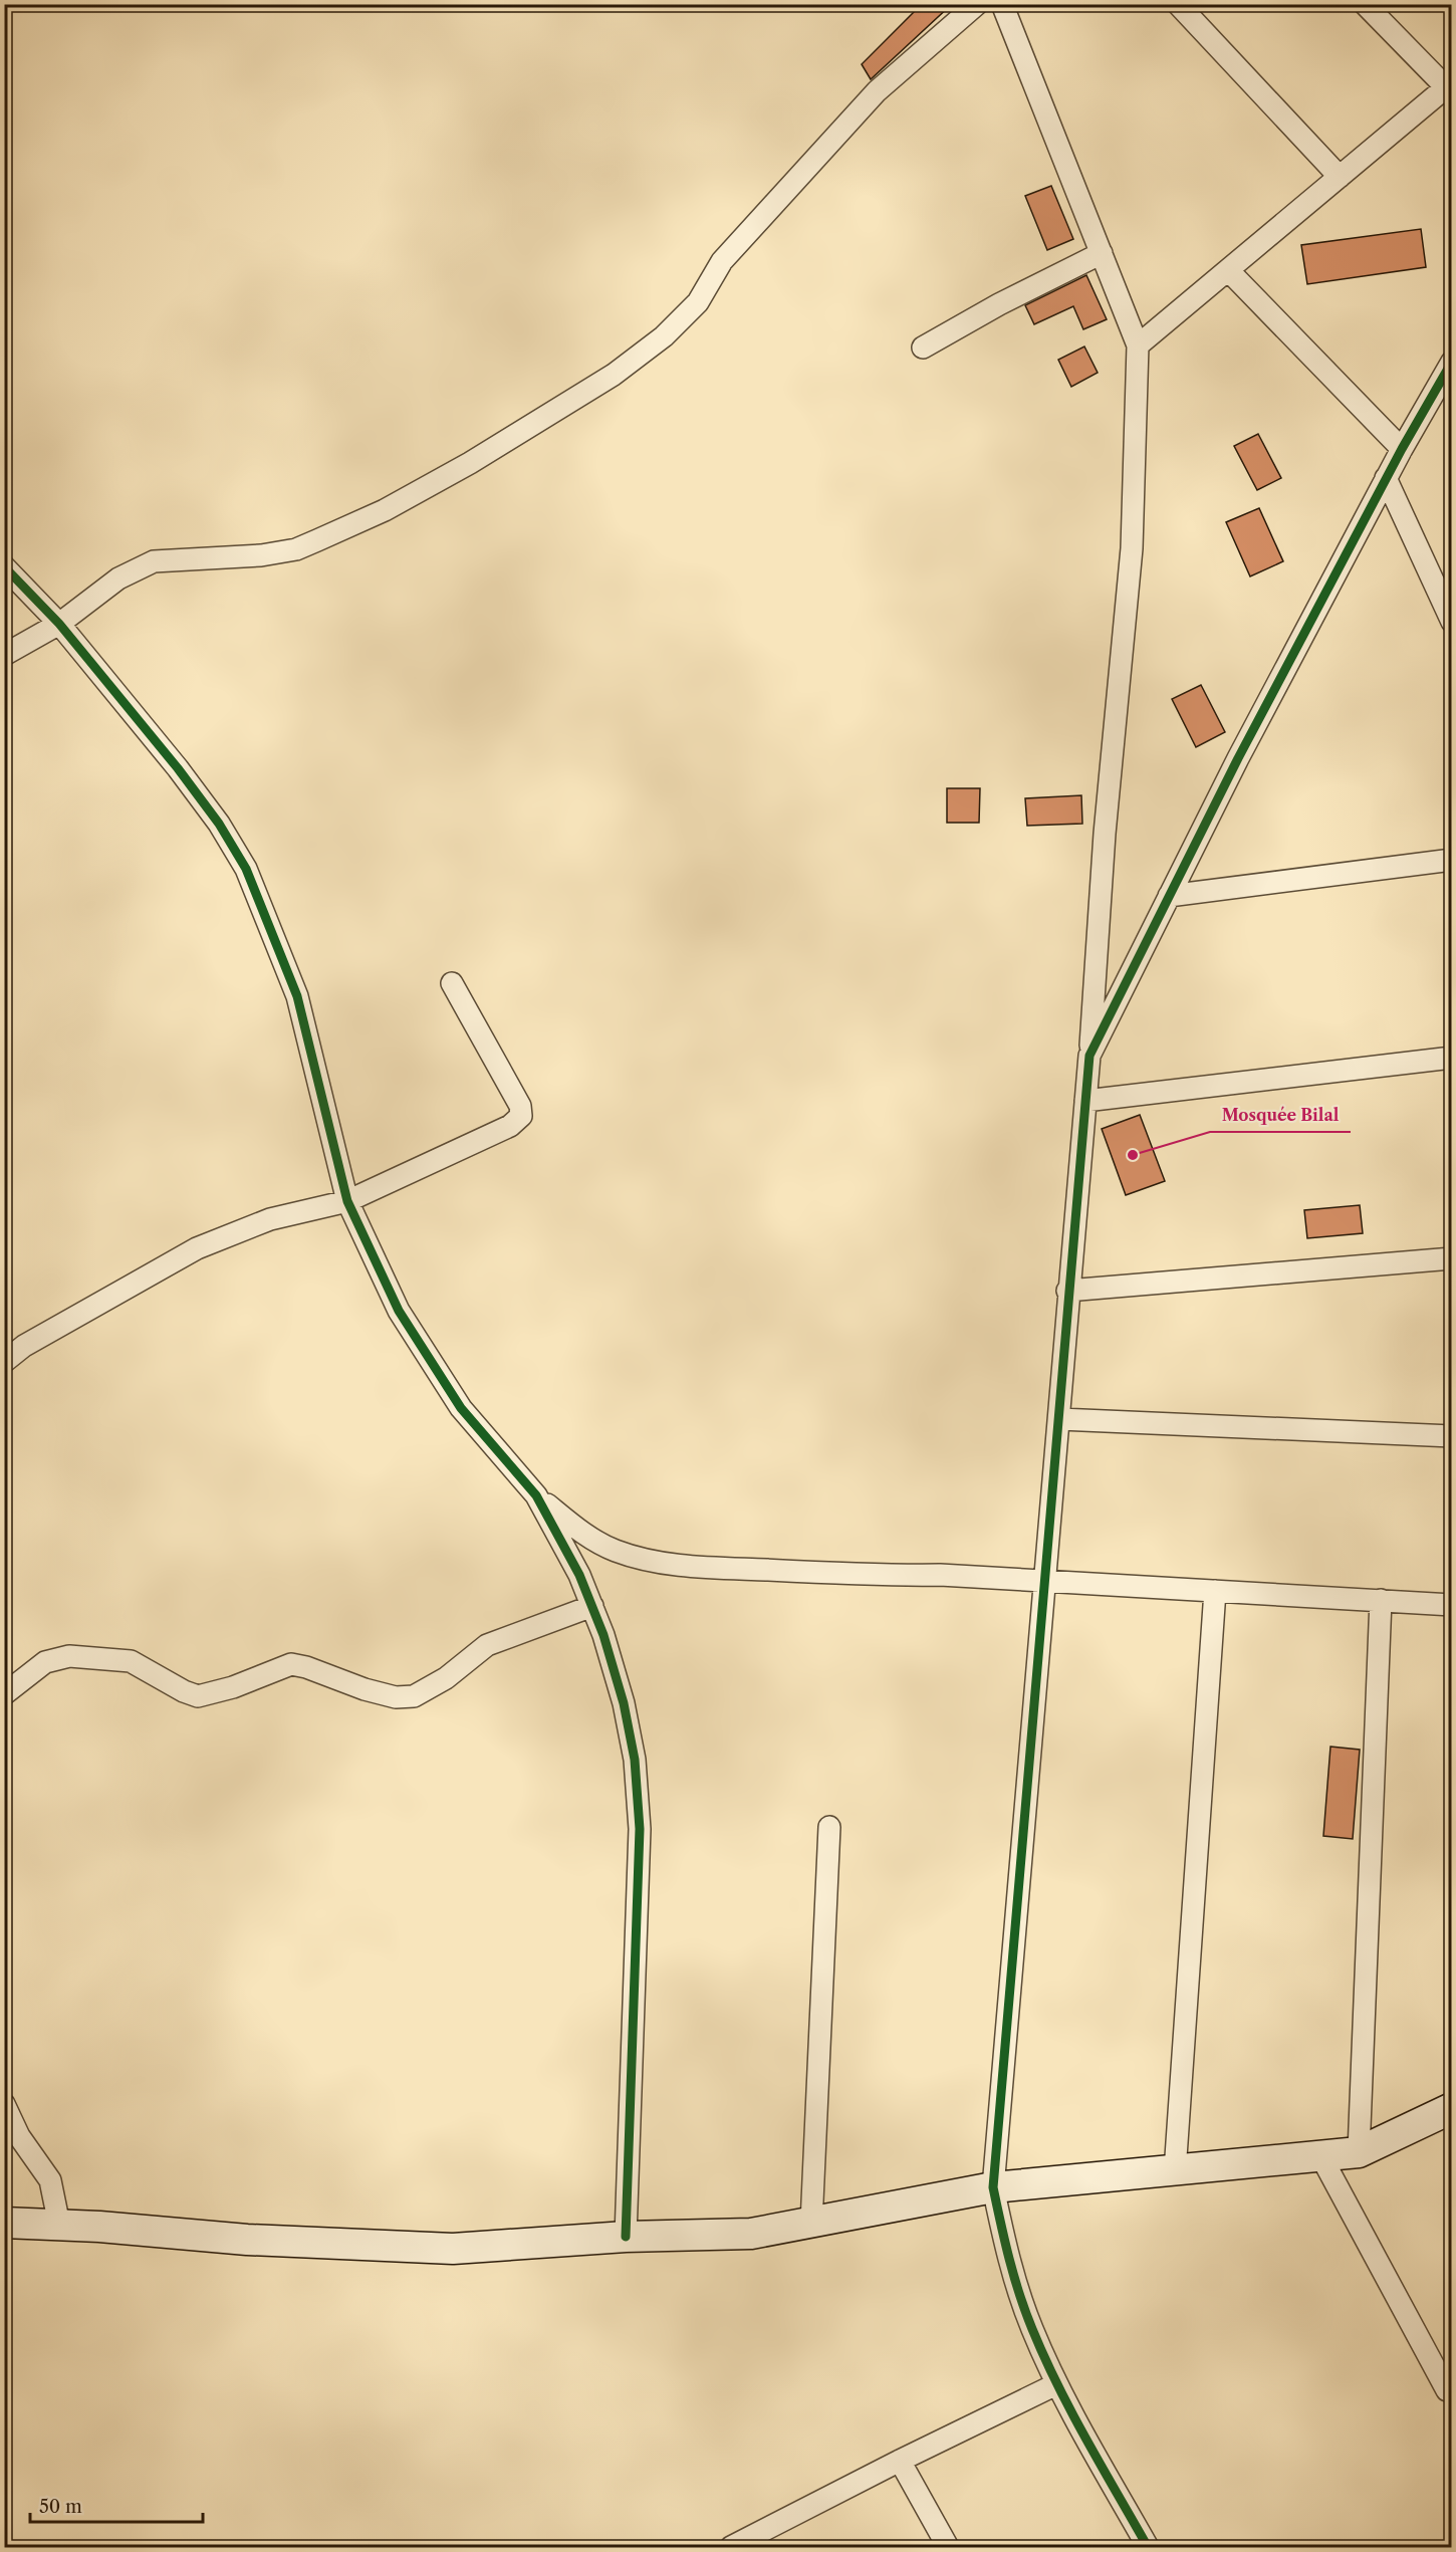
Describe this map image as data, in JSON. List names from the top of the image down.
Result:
{
  "places": ["Mosquée Bilal"],
  "scale_bar": "50 m"
}
